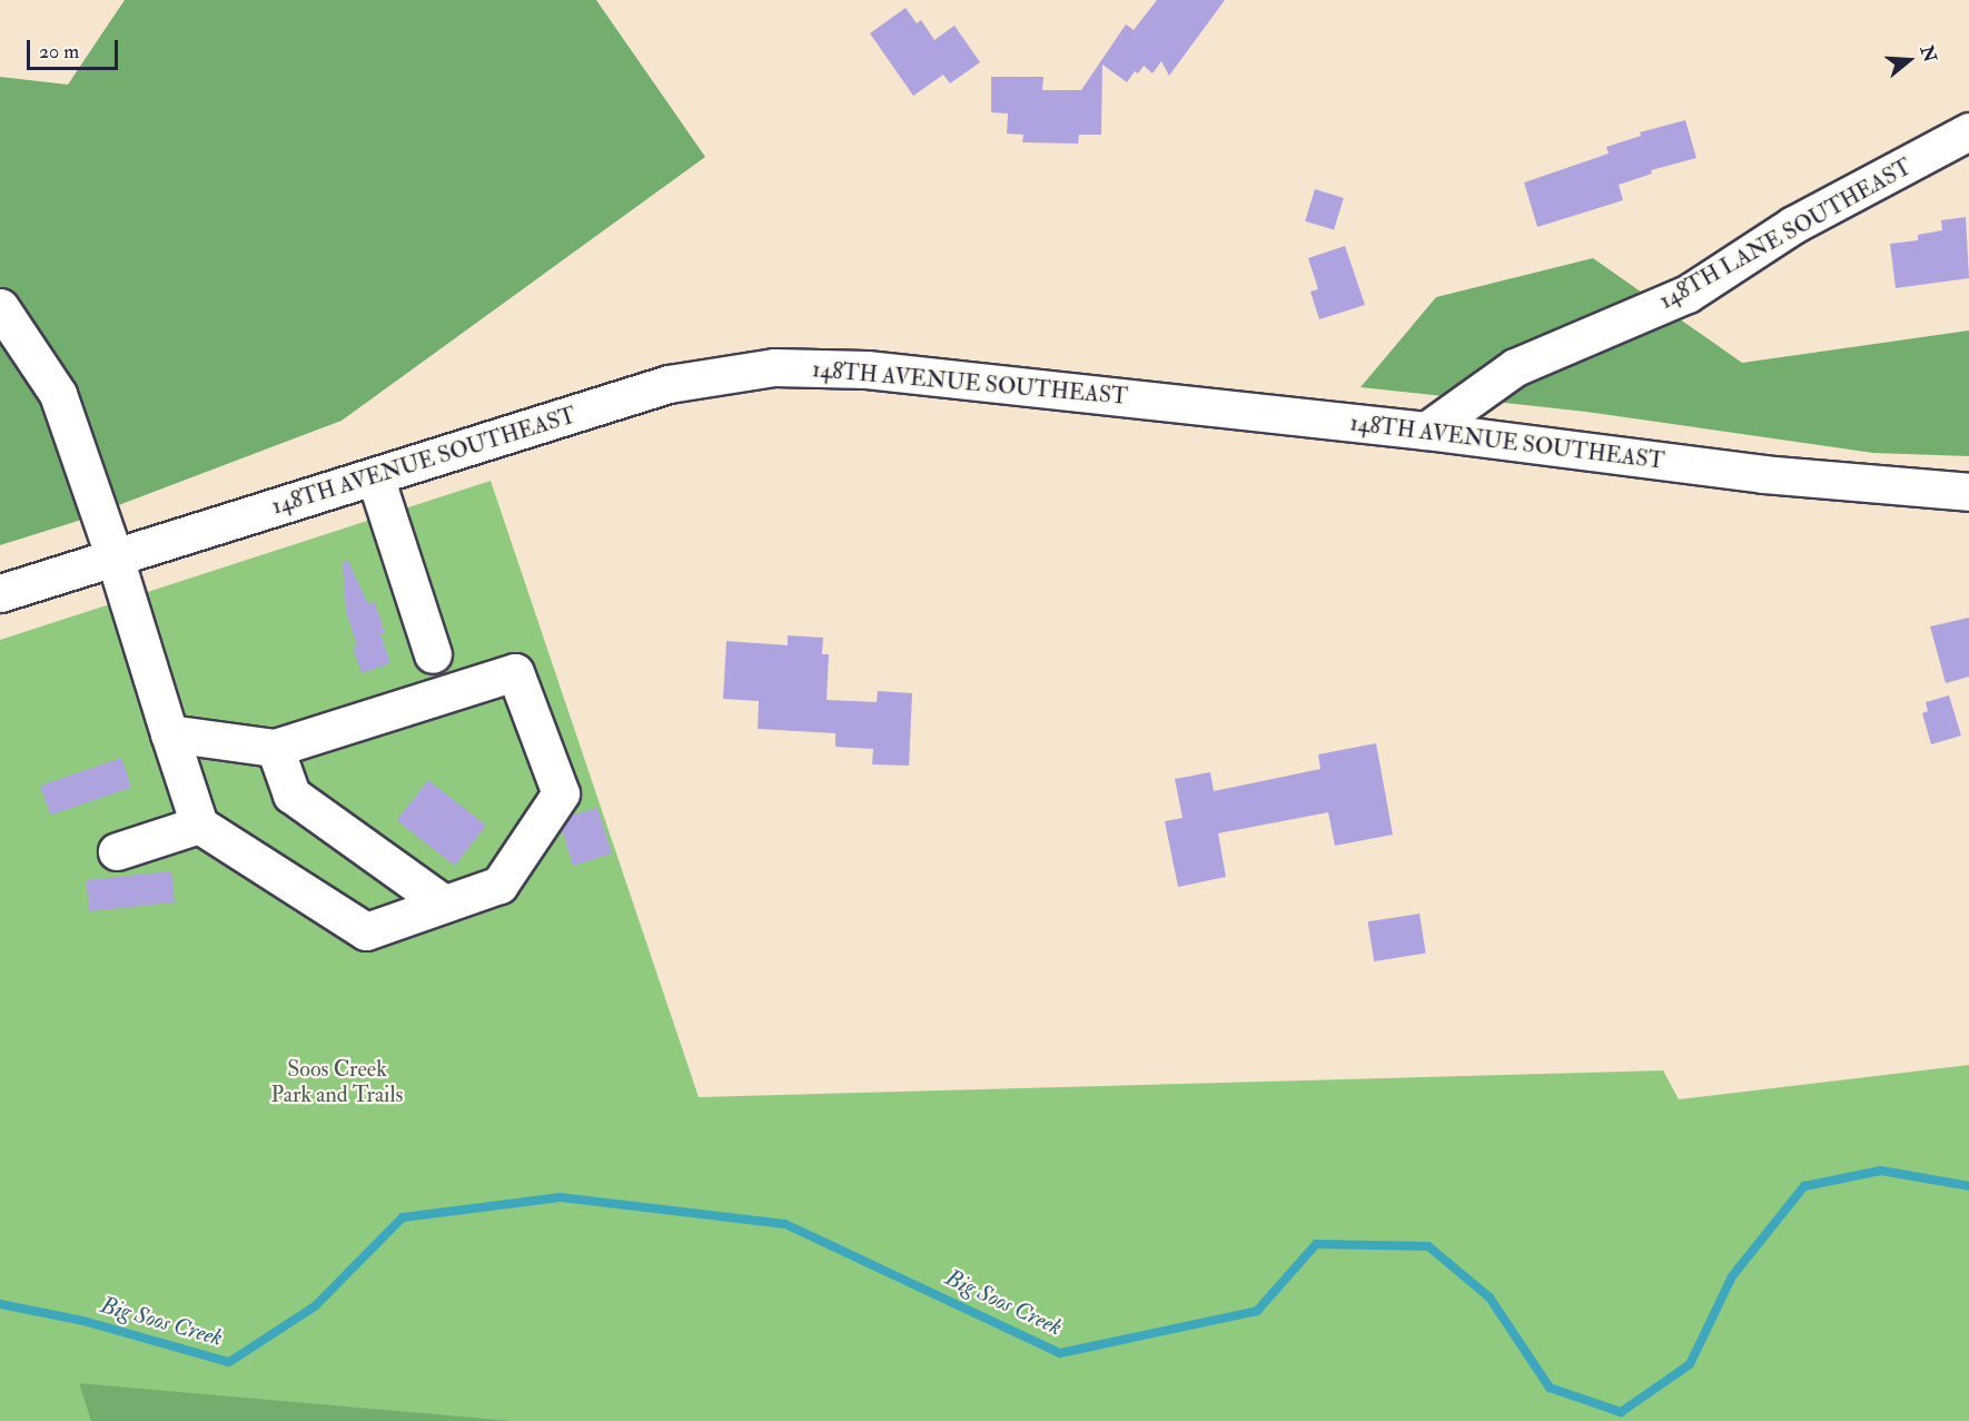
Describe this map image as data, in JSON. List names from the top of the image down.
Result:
{
  "streets": {
    "street": ["148TH LANE SOUTHEAST", "148TH AVENUE SOUTHEAST"]
  },
  "crossings": [
    ["148TH LANE SOUTHEAST", "148TH AVENUE SOUTHEAST"]
  ],
  "water": ["Big Soos Creek"],
  "parks": ["Soos Creek Park and Trails"],
  "scale_bar": "20 m",
  "north": "right"
}
